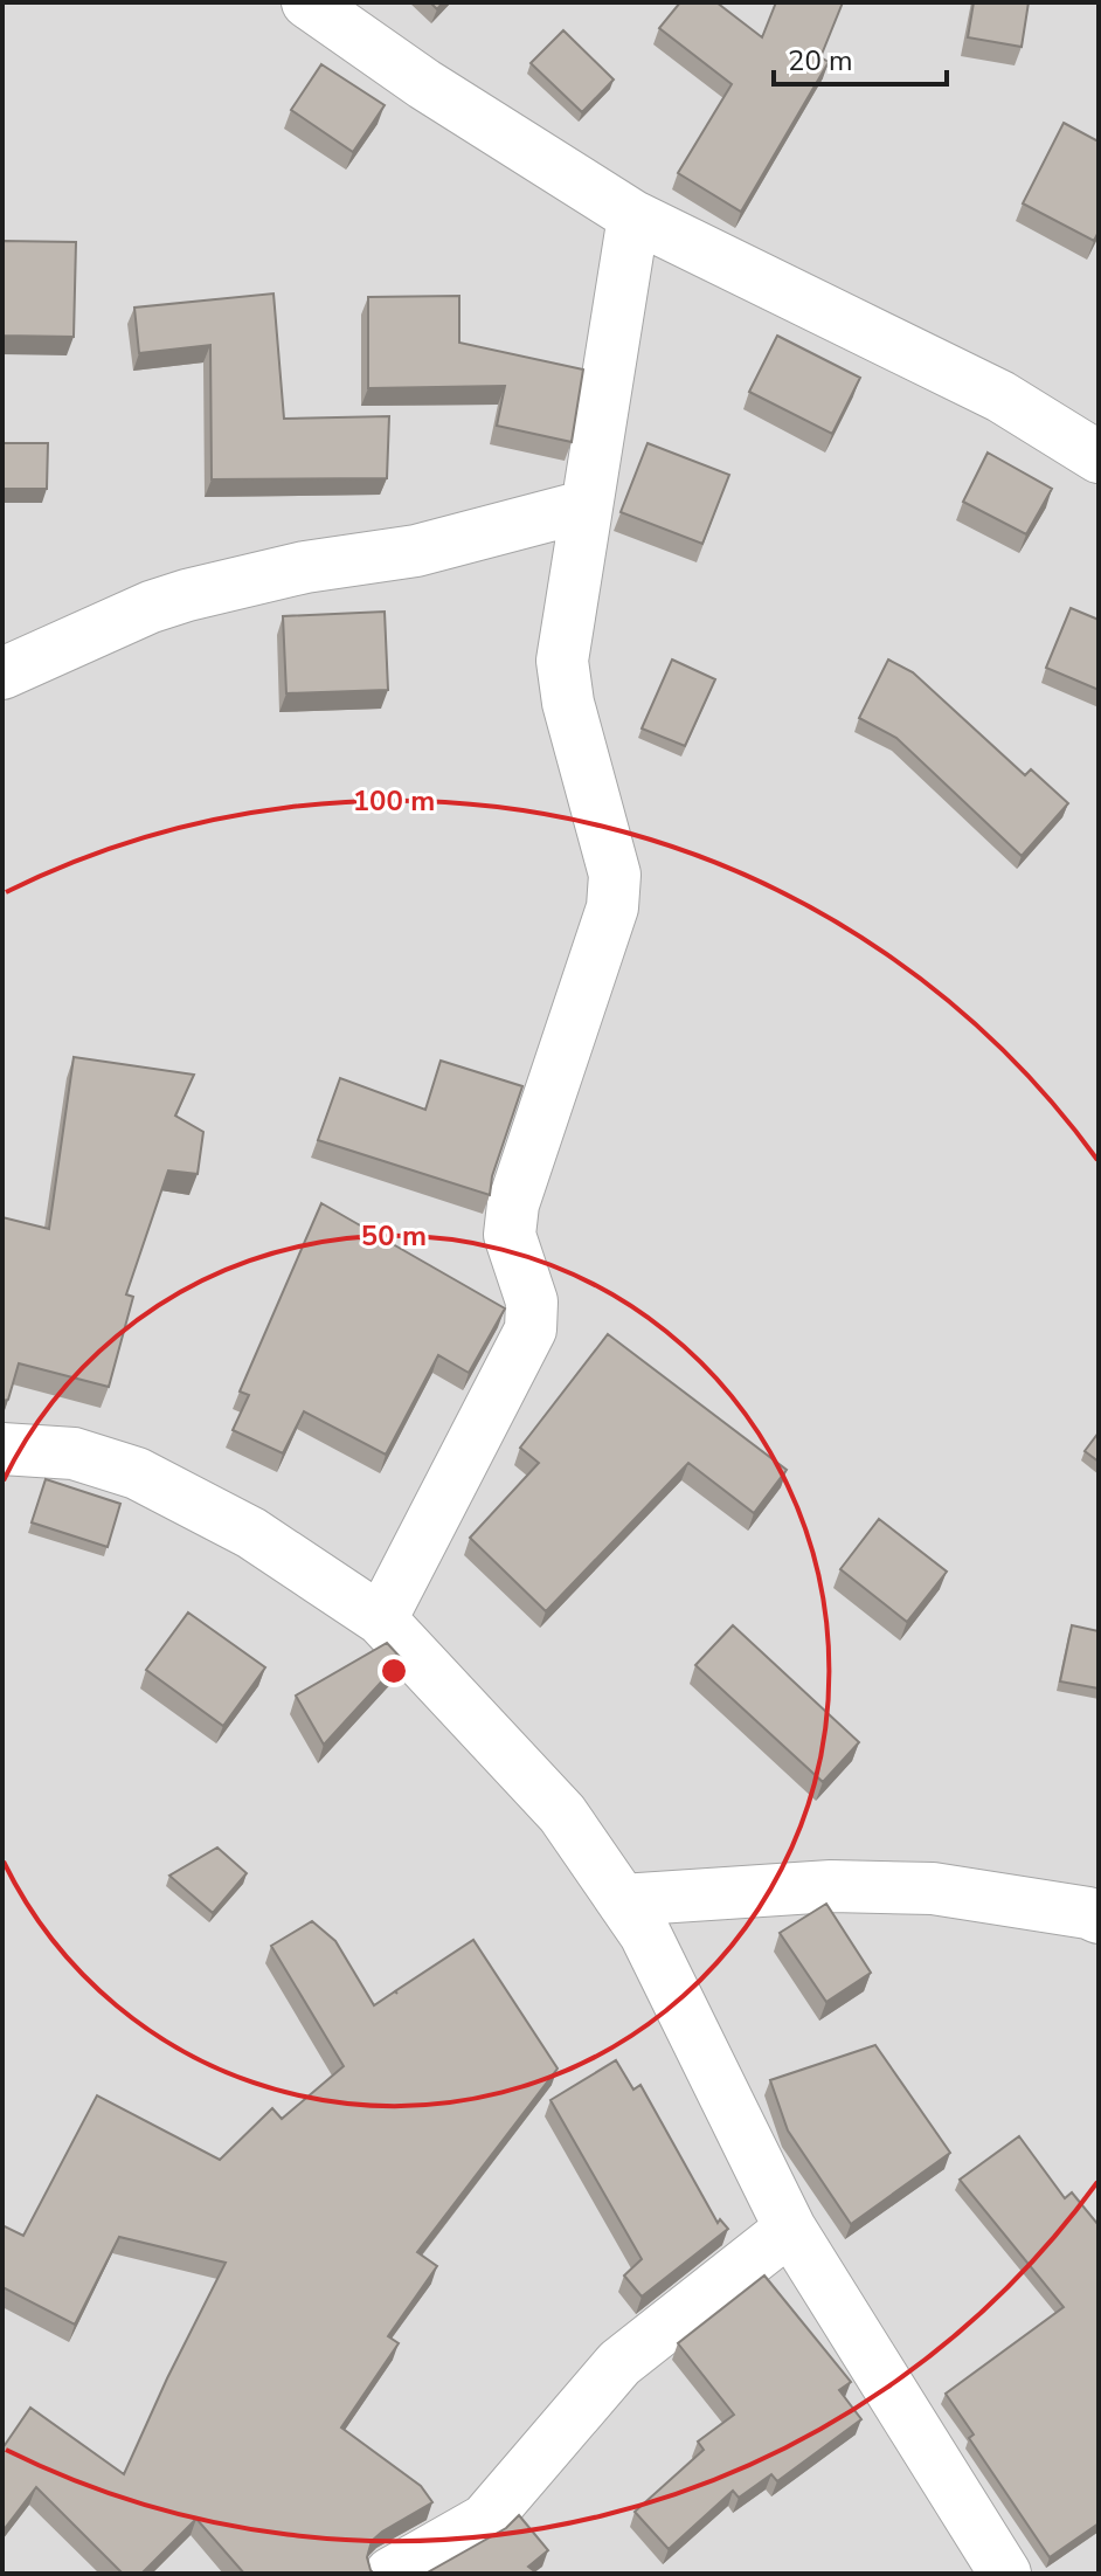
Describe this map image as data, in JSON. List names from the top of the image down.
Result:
{
  "scale_bar": "20 m",
  "rings": ["100 m", "50 m"]
}
